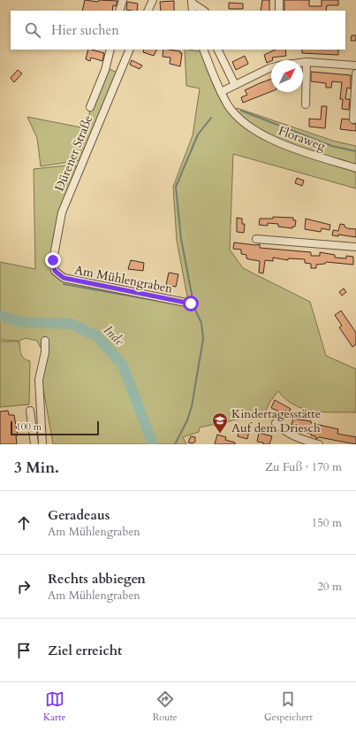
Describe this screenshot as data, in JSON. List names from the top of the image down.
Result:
{
  "streets": {
    "street": ["Floraweg", "Dürener Straße", "Am Mühlengraben"]
  },
  "crossings": [
    ["Dürener Straße", "Am Mühlengraben"]
  ],
  "water": ["Inde"],
  "places": {
    "school or university": ["Kindertagesstätte Auf dem Driesch"]
  },
  "scale_bar": "100 m",
  "north": "top right",
  "page": {
    "search": "Hier suchen",
    "scale": "100 m",
    "heading": ["3 Min.", "Zu Fuß · 170 m"],
    "list": [
      ["Geradeaus", "Am Mühlengraben", "150 m"],
      ["Rechts abbiegen", "Am Mühlengraben", "20 m"],
      "Ziel erreicht"
    ],
    "nav": ["Karte", "Route", "Gespeichert"]
  }
}
